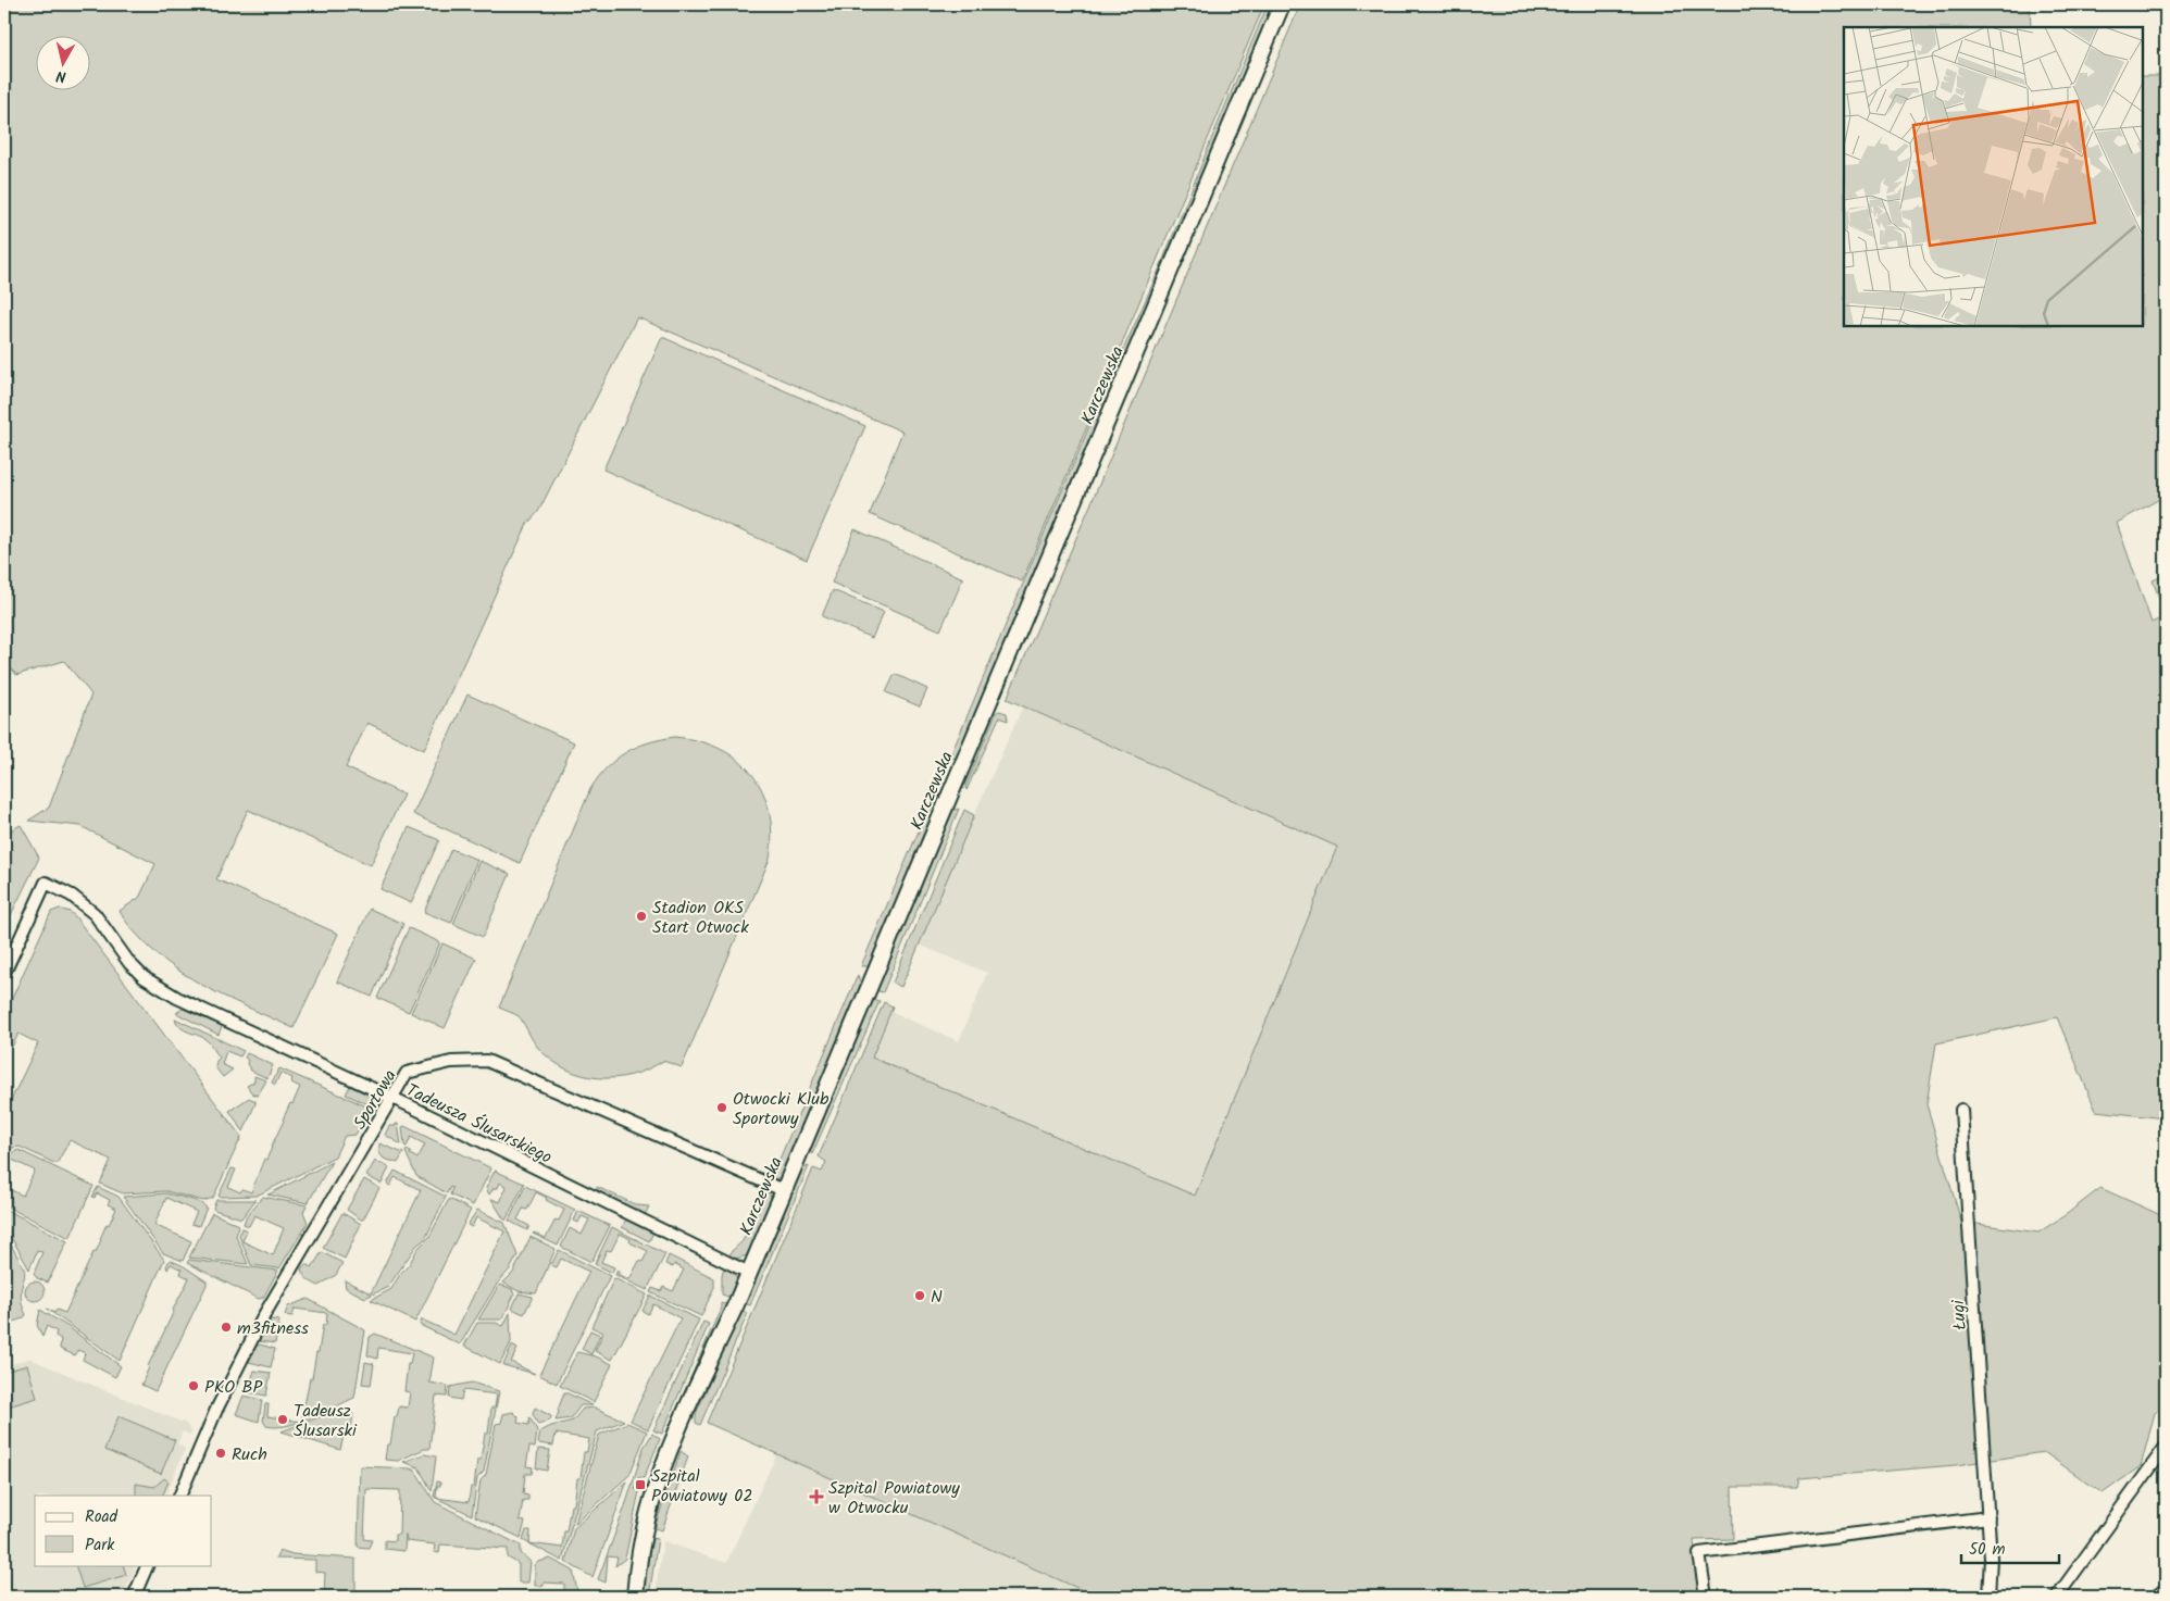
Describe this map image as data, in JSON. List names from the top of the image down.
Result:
{
  "streets": {
    "main road": ["Karczewska"],
    "street": ["Sportowa", "Tadeusza Ślusarskiego", "Ługi"]
  },
  "crossings": [
    ["Karczewska", "Sportowa"],
    ["Karczewska", "Tadeusza Ślusarskiego"],
    ["Sportowa", "Tadeusza Ślusarskiego"]
  ],
  "places": {
    "other": [
      "Stadion OKS Start Otwock",
      "Otwocki Klub Sportowy",
      "N",
      "m3fitness",
      "PKO BP",
      "Tadeusz Ślusarski",
      "Ruch"
    ],
    "transit": ["Szpital Powiatowy 02"],
    "health": ["Szpital Powiatowy w Otwocku"]
  },
  "legend": ["Road", "Park"],
  "scale_bar": "50 m",
  "north": "bottom"
}
